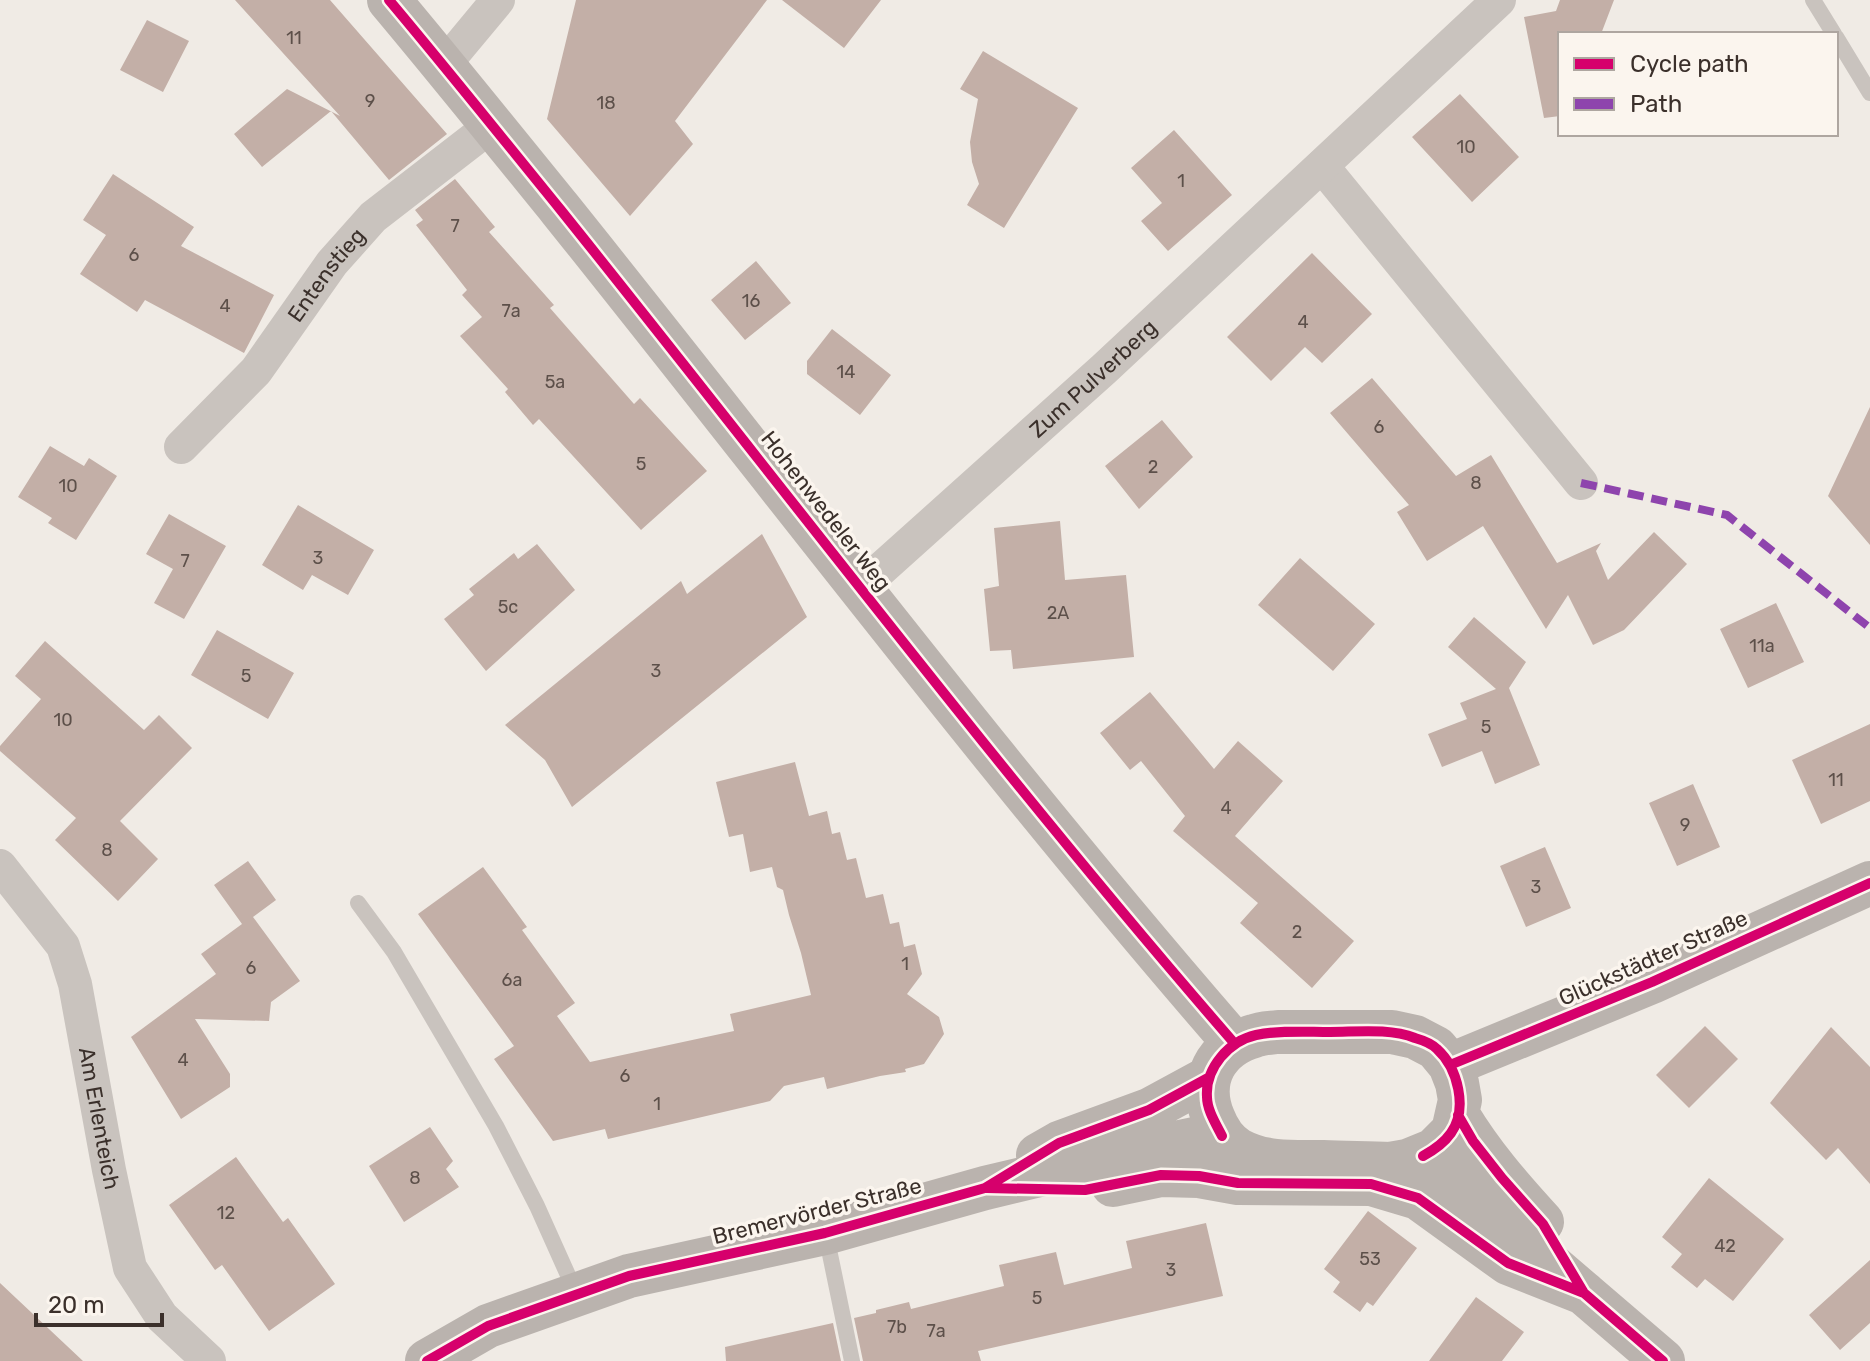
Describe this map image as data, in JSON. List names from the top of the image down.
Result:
{
  "streets": {
    "main road": ["Hohenwedeler Weg", "Glückstädter Straße", "Bremervörder Straße"],
    "street": ["Entenstieg", "Zum Pulverberg", "Am Erlenteich"]
  },
  "crossings": [
    ["Entenstieg", "Hohenwedeler Weg"],
    ["Zum Pulverberg", "Hohenwedeler Weg"]
  ],
  "house_numbers": [
    "11",
    "9",
    "18",
    "10",
    "1",
    "7",
    "6",
    "16",
    "4",
    "7a",
    "4",
    "14",
    "5a",
    "6",
    "5",
    "2",
    "8",
    "10",
    "3",
    "7",
    "5c",
    "2A",
    "11a",
    "3",
    "5",
    "10",
    "5",
    "11",
    "4",
    "9",
    "8",
    "3",
    "2",
    "1",
    "6",
    "6a",
    "4",
    "6",
    "1",
    "8",
    "12",
    "42",
    "53",
    "3",
    "5",
    "7b",
    "7a"
  ],
  "legend": ["Cycle path", "Path"],
  "scale_bar": "20 m"
}
